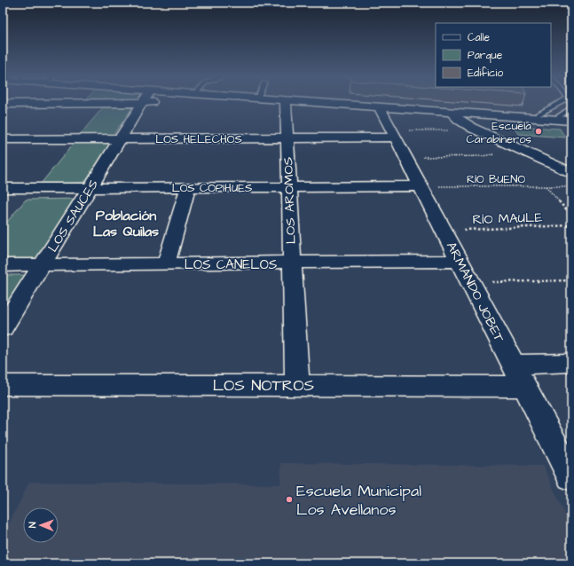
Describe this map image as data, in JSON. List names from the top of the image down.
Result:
{
  "streets": {
    "street": [
      "LOS HELECHOS",
      "LOS COPIHUES",
      "LOS AROMOS",
      "LOS SAUCES",
      "LOS CANELOS",
      "ARMANDO JOBET",
      "LOS NOTROS"
    ],
    "path": ["RÍO BUENO", "RÍO MAULE"]
  },
  "crossings": [
    ["LOS HELECHOS", "LOS AROMOS"],
    ["LOS HELECHOS", "LOS SAUCES"],
    ["LOS HELECHOS", "ARMANDO JOBET"],
    ["RÍO BUENO", "LOS COPIHUES"],
    ["RÍO BUENO", "ARMANDO JOBET"],
    ["LOS COPIHUES", "LOS AROMOS"],
    ["LOS COPIHUES", "LOS SAUCES"],
    ["LOS COPIHUES", "ARMANDO JOBET"],
    ["LOS AROMOS", "LOS CANELOS"],
    ["LOS AROMOS", "LOS NOTROS"],
    ["LOS SAUCES", "LOS CANELOS"],
    ["RÍO MAULE", "ARMANDO JOBET"],
    ["LOS CANELOS", "ARMANDO JOBET"],
    ["ARMANDO JOBET", "LOS NOTROS"]
  ],
  "districts": ["Población Las Quilas"],
  "places": ["Escuela Carabineros", "Escuela Municipal Los Avellanos"],
  "legend": ["Calle", "Parque", "Edificio"],
  "north": "left"
}
